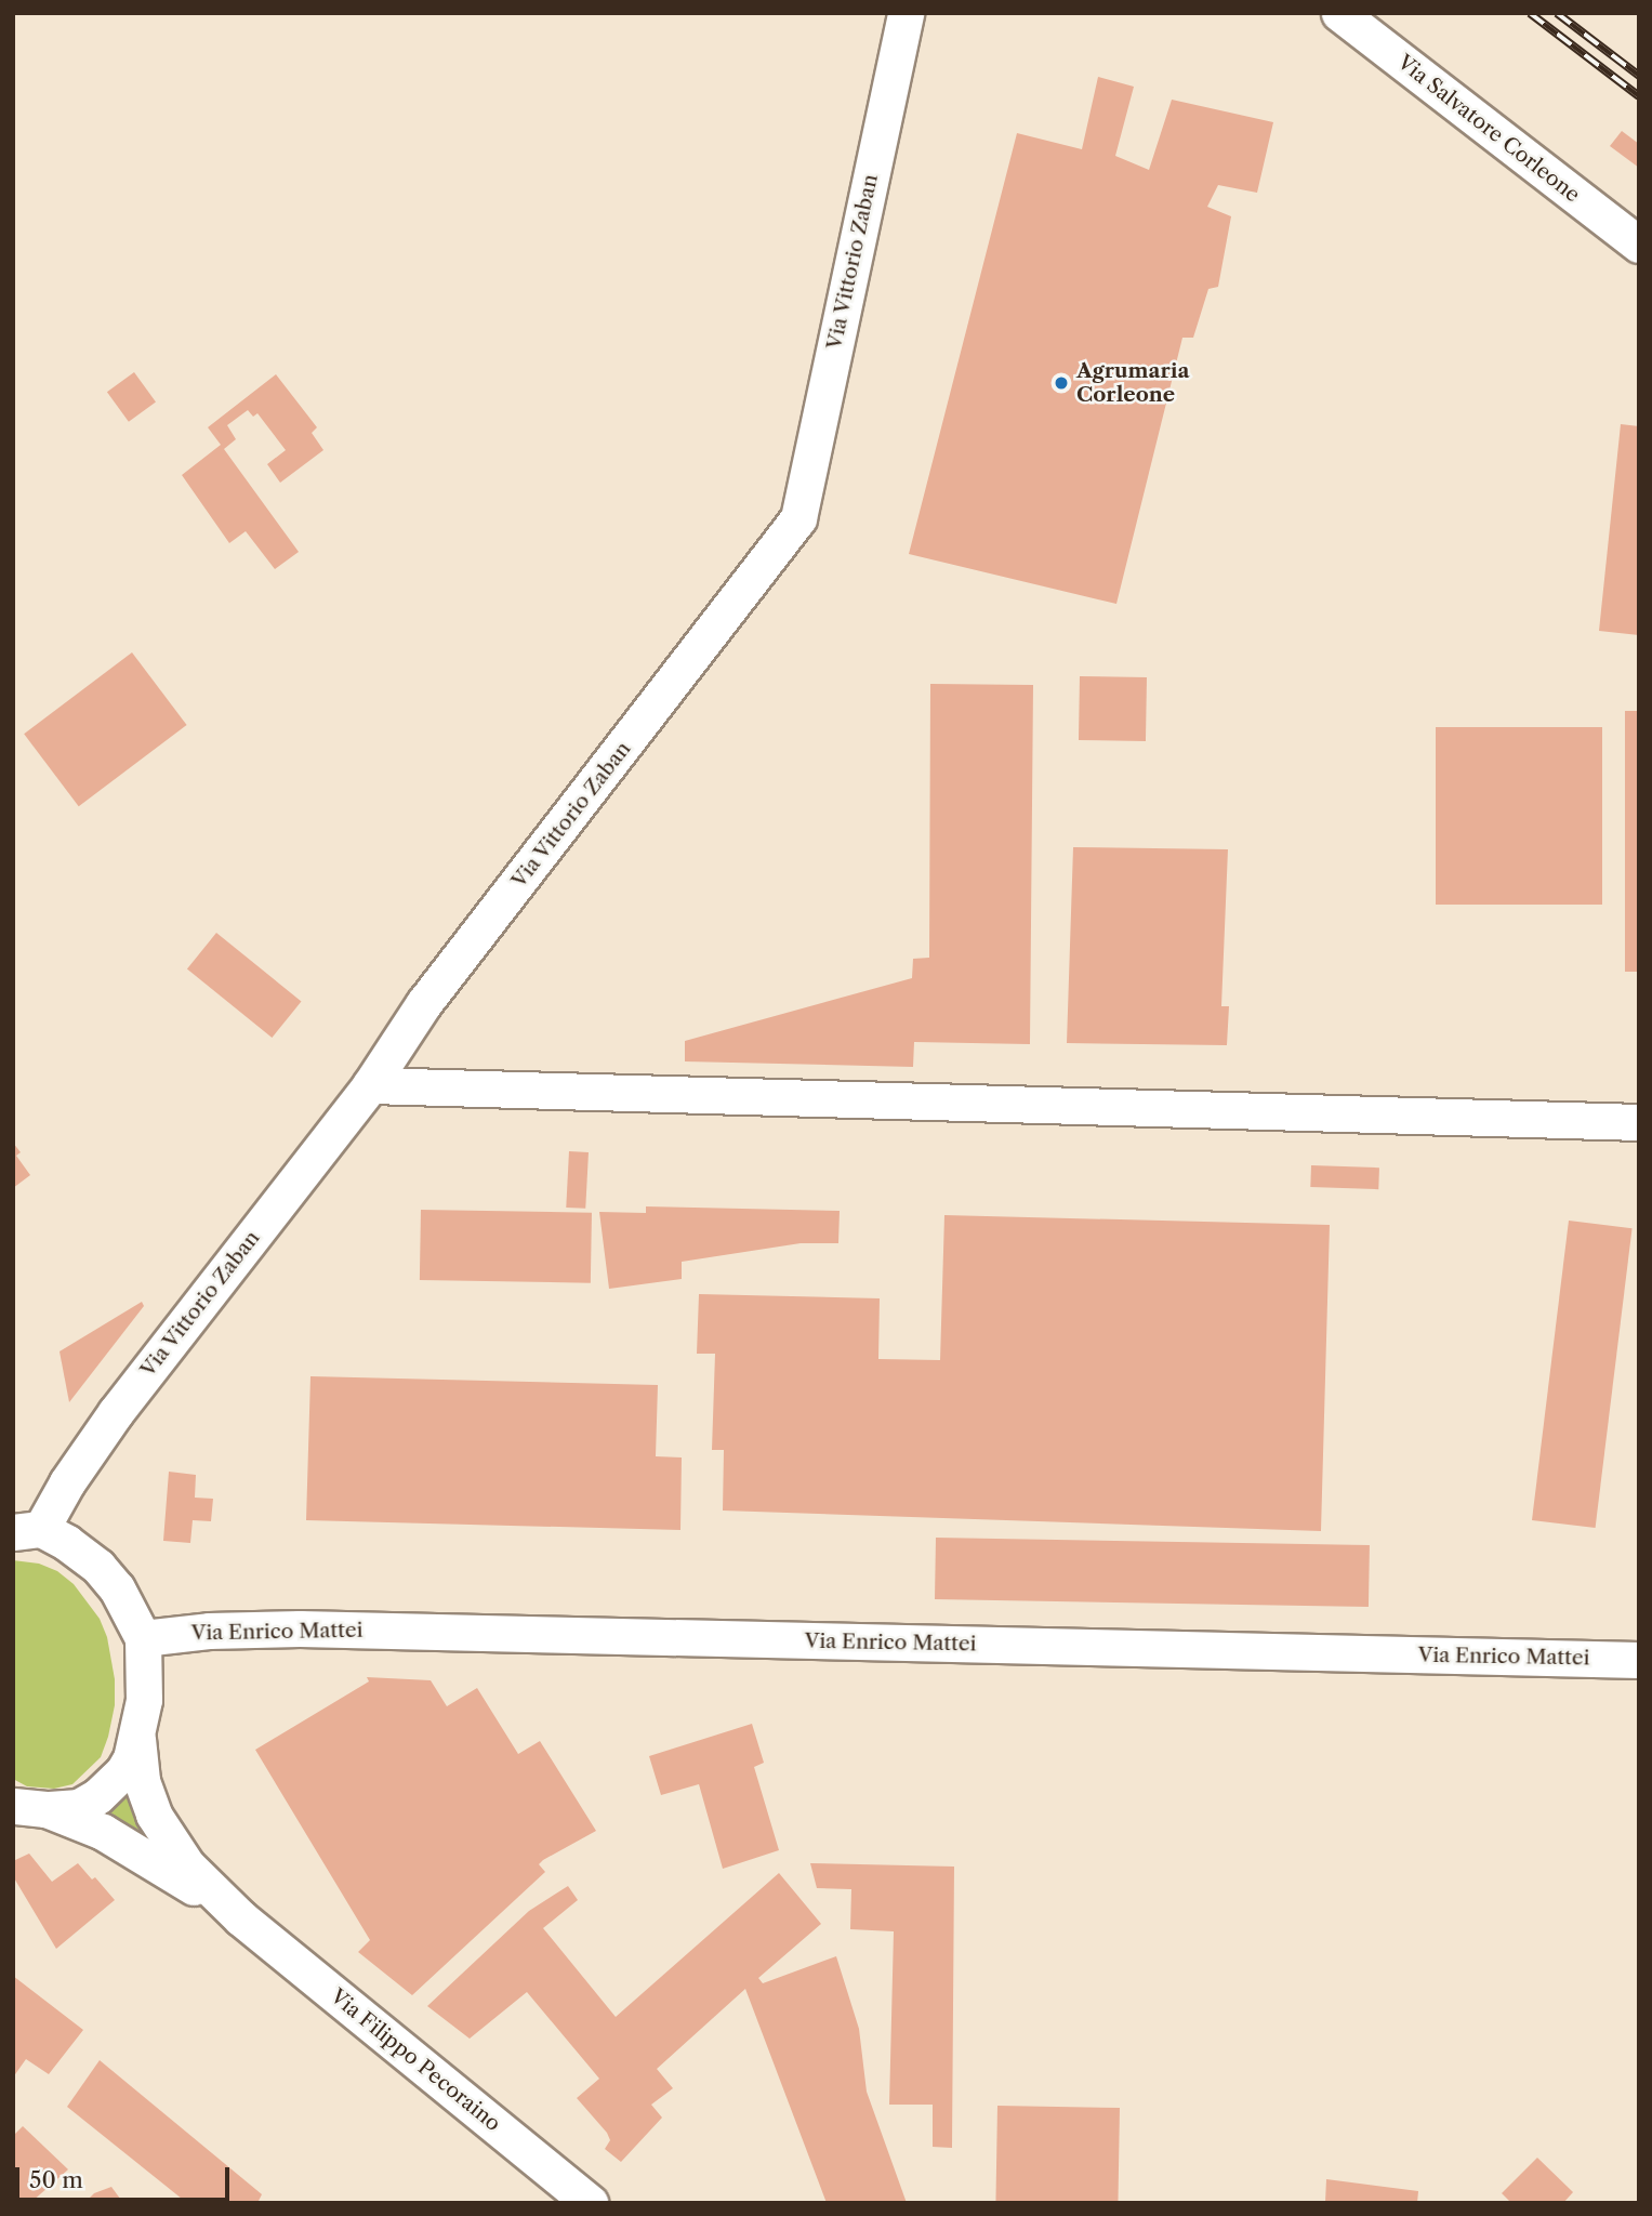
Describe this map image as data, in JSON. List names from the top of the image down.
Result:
{
  "streets": {
    "street": [
      "Via Salvatore Corleone",
      "Via Vittorio Zaban",
      "Via Enrico Mattei",
      "Via Filippo Pecoraino"
    ]
  },
  "places": ["Agrumaria Corleone"],
  "scale_bar": "50 m"
}
